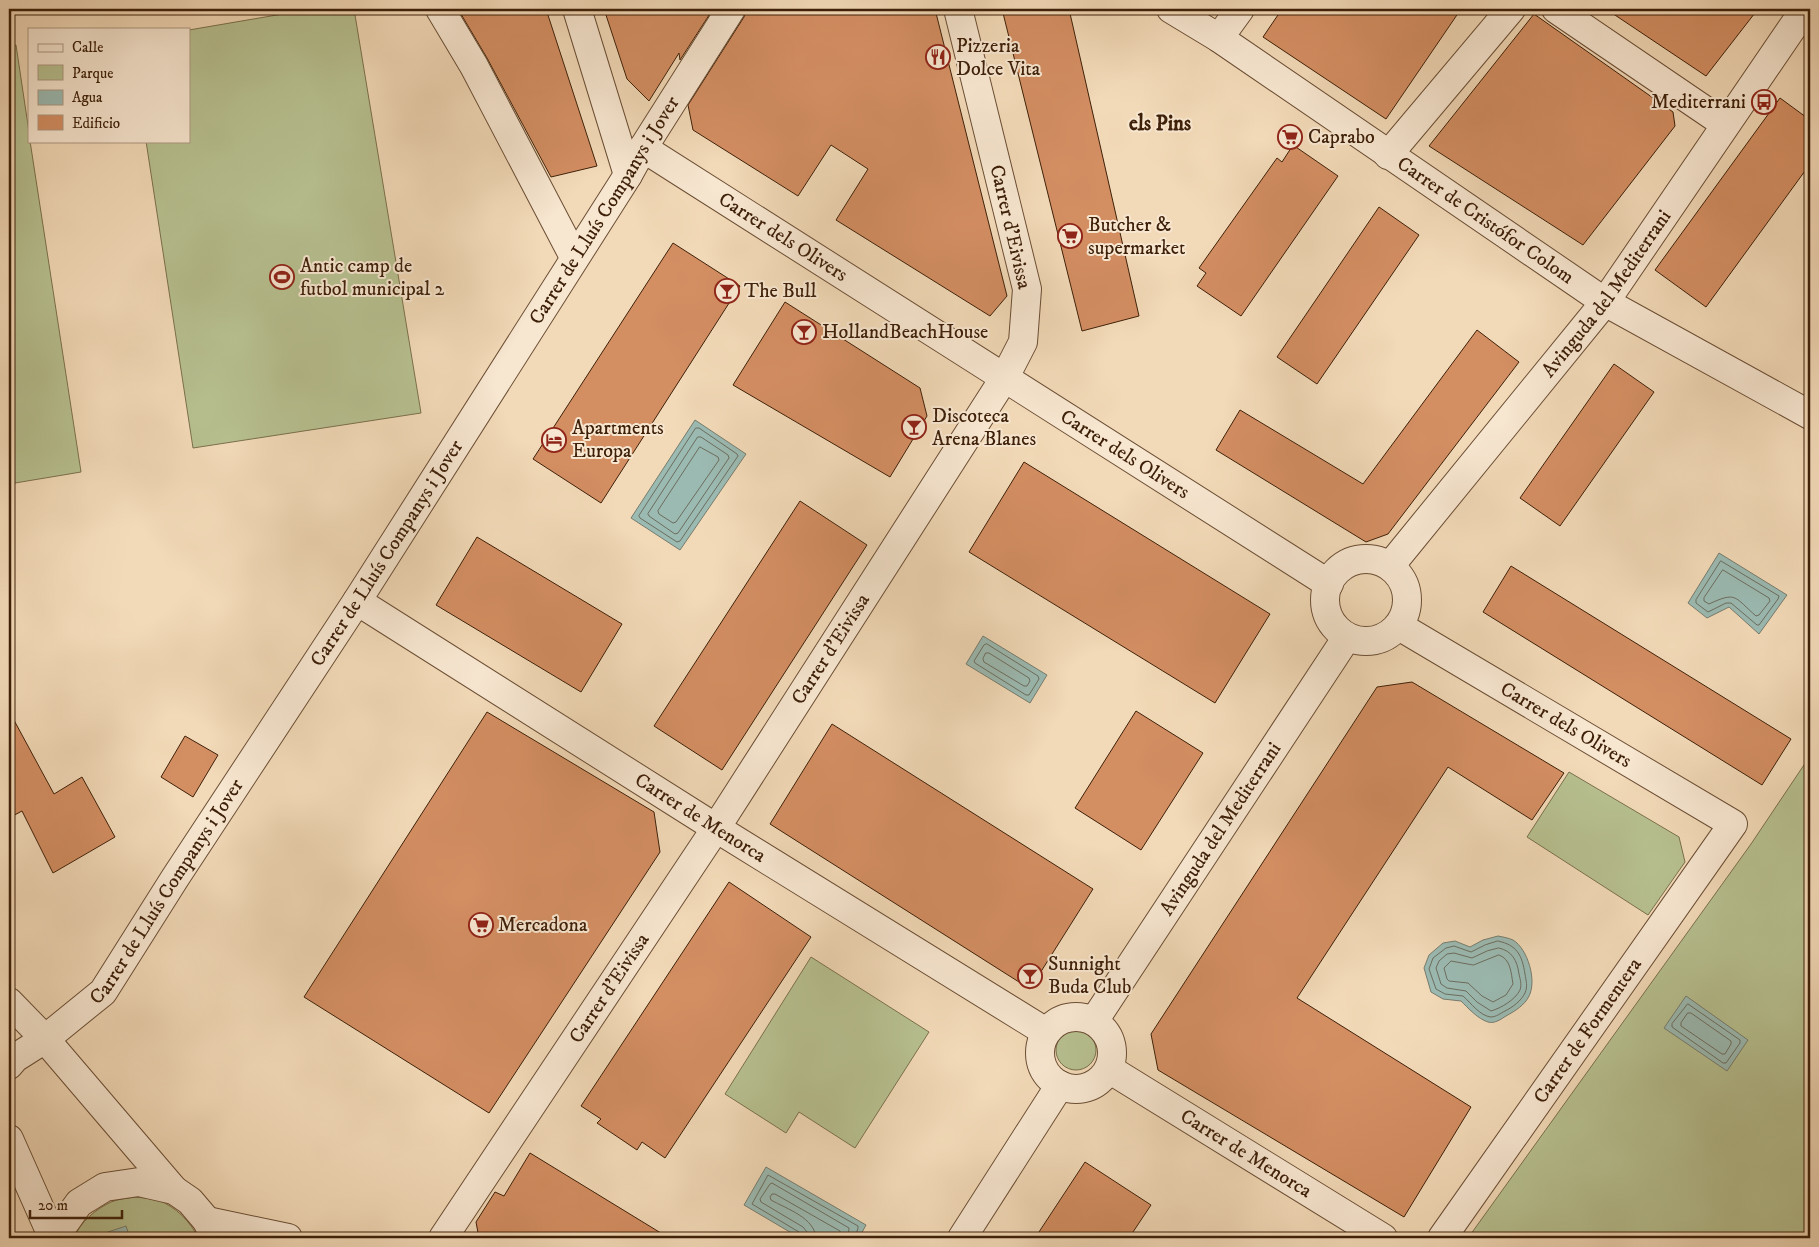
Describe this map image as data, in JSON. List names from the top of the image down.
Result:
{
  "streets": {
    "street": [
      "Carrer de Lluís Companys i Jover",
      "Carrer de Cristófor Colom",
      "Carrer d'Eivissa",
      "Carrer dels Olivers",
      "Avinguda del Mediterrani",
      "Carrer de Menorca",
      "Carrer de Formentera"
    ]
  },
  "crossings": [
    ["Carrer de Lluís Companys i Jover", "Carrer dels Olivers"],
    ["Carrer de Lluís Companys i Jover", "Carrer de Menorca"],
    ["Carrer de Cristófor Colom", "Avinguda del Mediterrani"],
    ["Carrer d'Eivissa", "Carrer dels Olivers"],
    ["Carrer d'Eivissa", "Carrer de Menorca"],
    ["Carrer dels Olivers", "Avinguda del Mediterrani"],
    ["Carrer dels Olivers", "Carrer de Formentera"],
    ["Avinguda del Mediterrani", "Carrer de Menorca"]
  ],
  "districts": ["els Pins"],
  "places": {
    "restaurant": ["Pizzeria Dolce Vita"],
    "bus stop": ["Mediterrani"],
    "supermarket": ["Caprabo", "Butcher & supermarket", "Mercadona"],
    "sports": ["Antic camp de futbol municipal 2"],
    "bar": [
      "The Bull",
      "HollandBeachHouse",
      "Discoteca Arena Blanes",
      "Sunnight Buda Club"
    ],
    "hotel": ["Apartments Europa"]
  },
  "legend": [
    "Calle",
    "Parque",
    "Agua",
    "Edificio"
  ],
  "scale_bar": "20 m"
}
